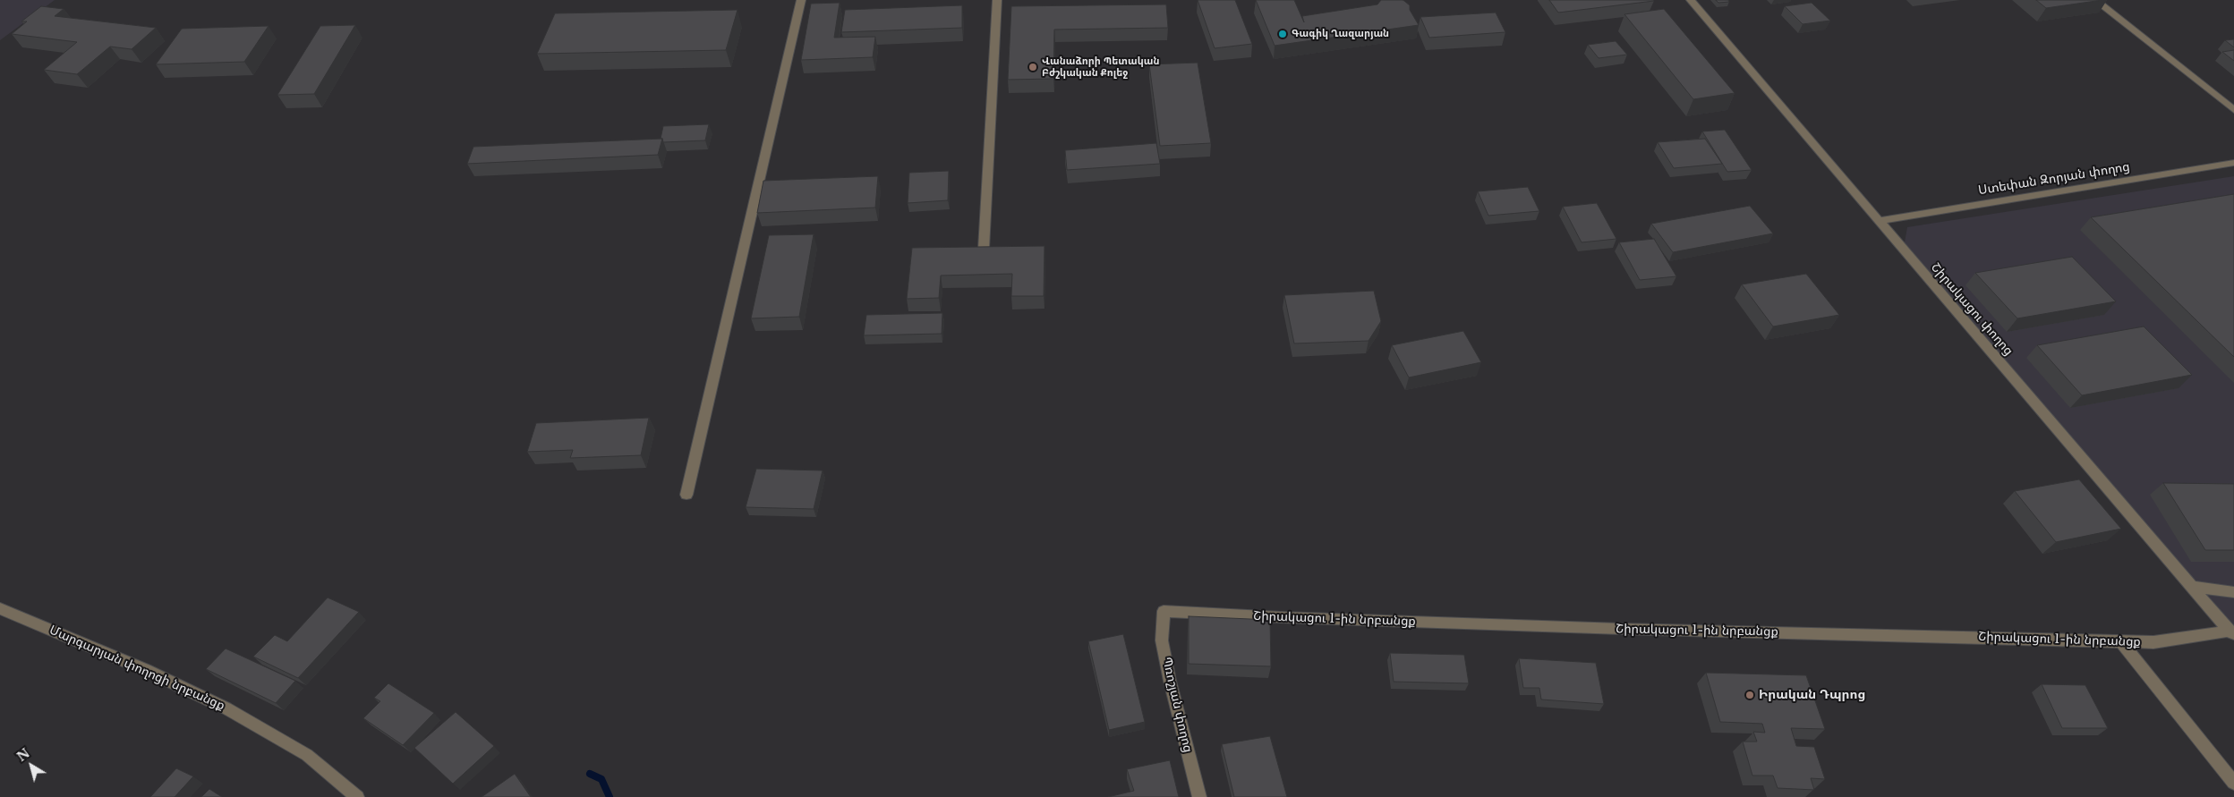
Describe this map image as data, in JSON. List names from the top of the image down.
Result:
{
  "streets": {
    "street": [
      "Ստեփան Զորյան փողոց",
      "Շիրակացու փողոց",
      "Շիրակացու 1-ին նրբանցք",
      "Մարգարյան փողոցի նրբանցք",
      "Պռոշյան փողոց"
    ]
  },
  "crossings": [
    ["Ստեփան Զորյան փողոց", "Շիրակացու փողոց"],
    ["Շիրակացու փողոց", "Շիրակացու 1-ին նրբանցք"],
    ["Շիրակացու 1-ին նրբանցք", "Պռոշյան փողոց"]
  ],
  "places": ["Գագիկ Ղազարյան", "Վանաձորի Պետական Բժշկական Քոլեջ", "Իրական Դպրոց"],
  "north": "top left"
}
